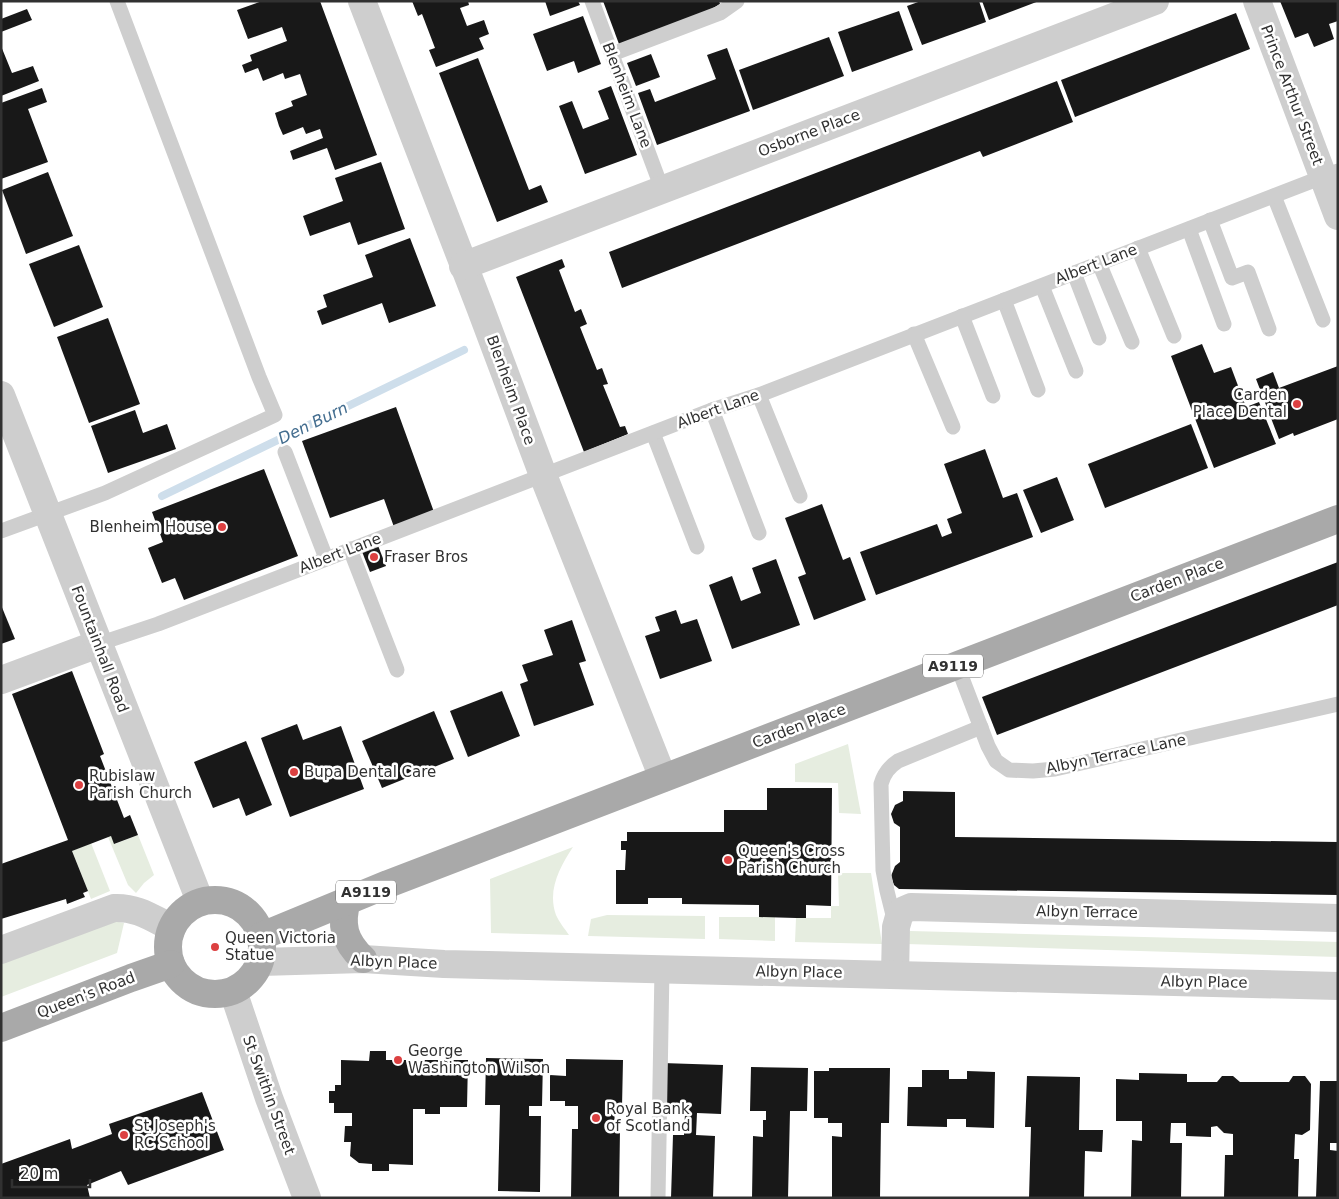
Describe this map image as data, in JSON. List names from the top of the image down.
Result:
{
  "streets": {
    "main road": ["Carden Place", "A9119", "Queen's Road"],
    "street": [
      "Prince Arthur Street",
      "Osborne Place",
      "Blenheim Place",
      "Fountainhall Road",
      "Albyn Terrace",
      "Albyn Place",
      "St Swithin Street"
    ],
    "lane": ["Blenheim Lane", "Albert Lane", "Albyn Terrace Lane"]
  },
  "crossings": [
    ["Blenheim Lane", "Osborne Place"],
    ["Prince Arthur Street", "Albert Lane"],
    ["Osborne Place", "Blenheim Place"],
    ["Albert Lane", "Blenheim Place"],
    ["Albert Lane", "Fountainhall Road"],
    ["Blenheim Place", "Carden Place"],
    ["Carden Place", "Fountainhall Road"],
    ["Carden Place", "Albyn Terrace Lane"],
    ["Carden Place", "Albyn Place"],
    ["Carden Place", "Queen's Road"],
    ["Carden Place", "St Swithin Street"],
    ["Fountainhall Road", "Albyn Place"],
    ["Fountainhall Road", "Queen's Road"],
    ["Fountainhall Road", "St Swithin Street"],
    ["Albyn Place", "Queen's Road"],
    ["Albyn Place", "St Swithin Street"],
    ["Queen's Road", "St Swithin Street"]
  ],
  "water": ["Den Burn"],
  "places": [
    "Carden Place Dental",
    "Blenheim House",
    "Fraser Bros",
    "Bupa Dental Care",
    "Rubislaw Parish Church",
    "Queen's Cross Parish Church",
    "Queen Victoria Statue",
    "George Washington Wilson",
    "Royal Bank of Scotland",
    "St Joseph's RC School"
  ],
  "scale_bar": "20 m"
}
